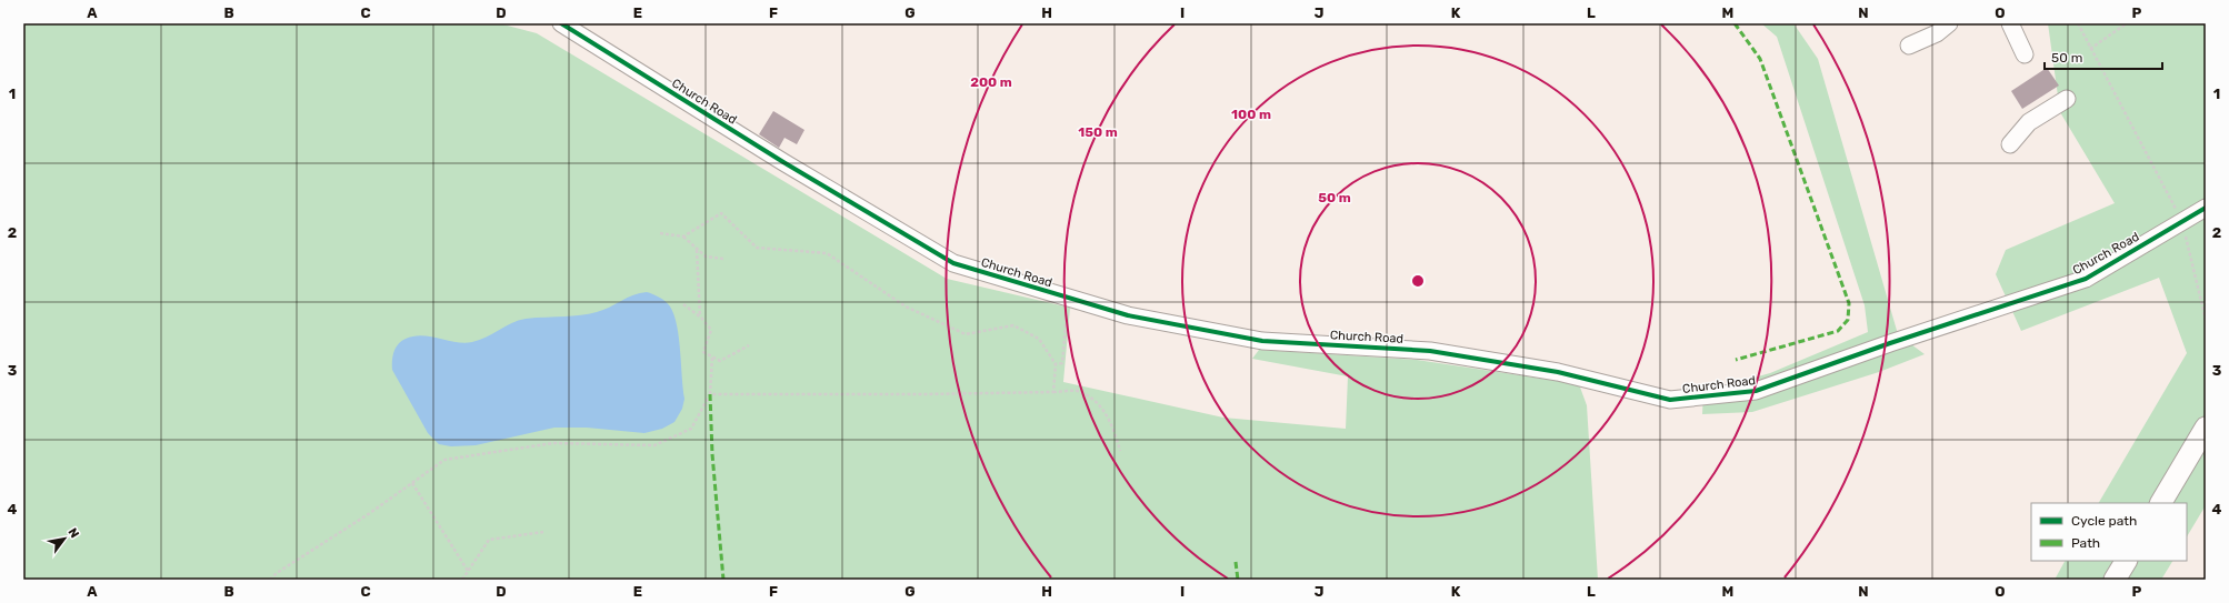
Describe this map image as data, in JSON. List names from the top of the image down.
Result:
{
  "streets": {
    "street": ["Church Road"]
  },
  "legend": ["Cycle path", "Path"],
  "scale_bar": "50 m",
  "north": "top right",
  "grid": {
    "columns": [
      "A",
      "B",
      "C",
      "D",
      "E",
      "F",
      "G",
      "H",
      "I",
      "J",
      "K",
      "L",
      "M",
      "N",
      "O",
      "P"
    ],
    "rows": [
      "1",
      "2",
      "3",
      "4"
    ]
  },
  "rings": [
    "200 m",
    "100 m",
    "150 m",
    "50 m"
  ]
}
